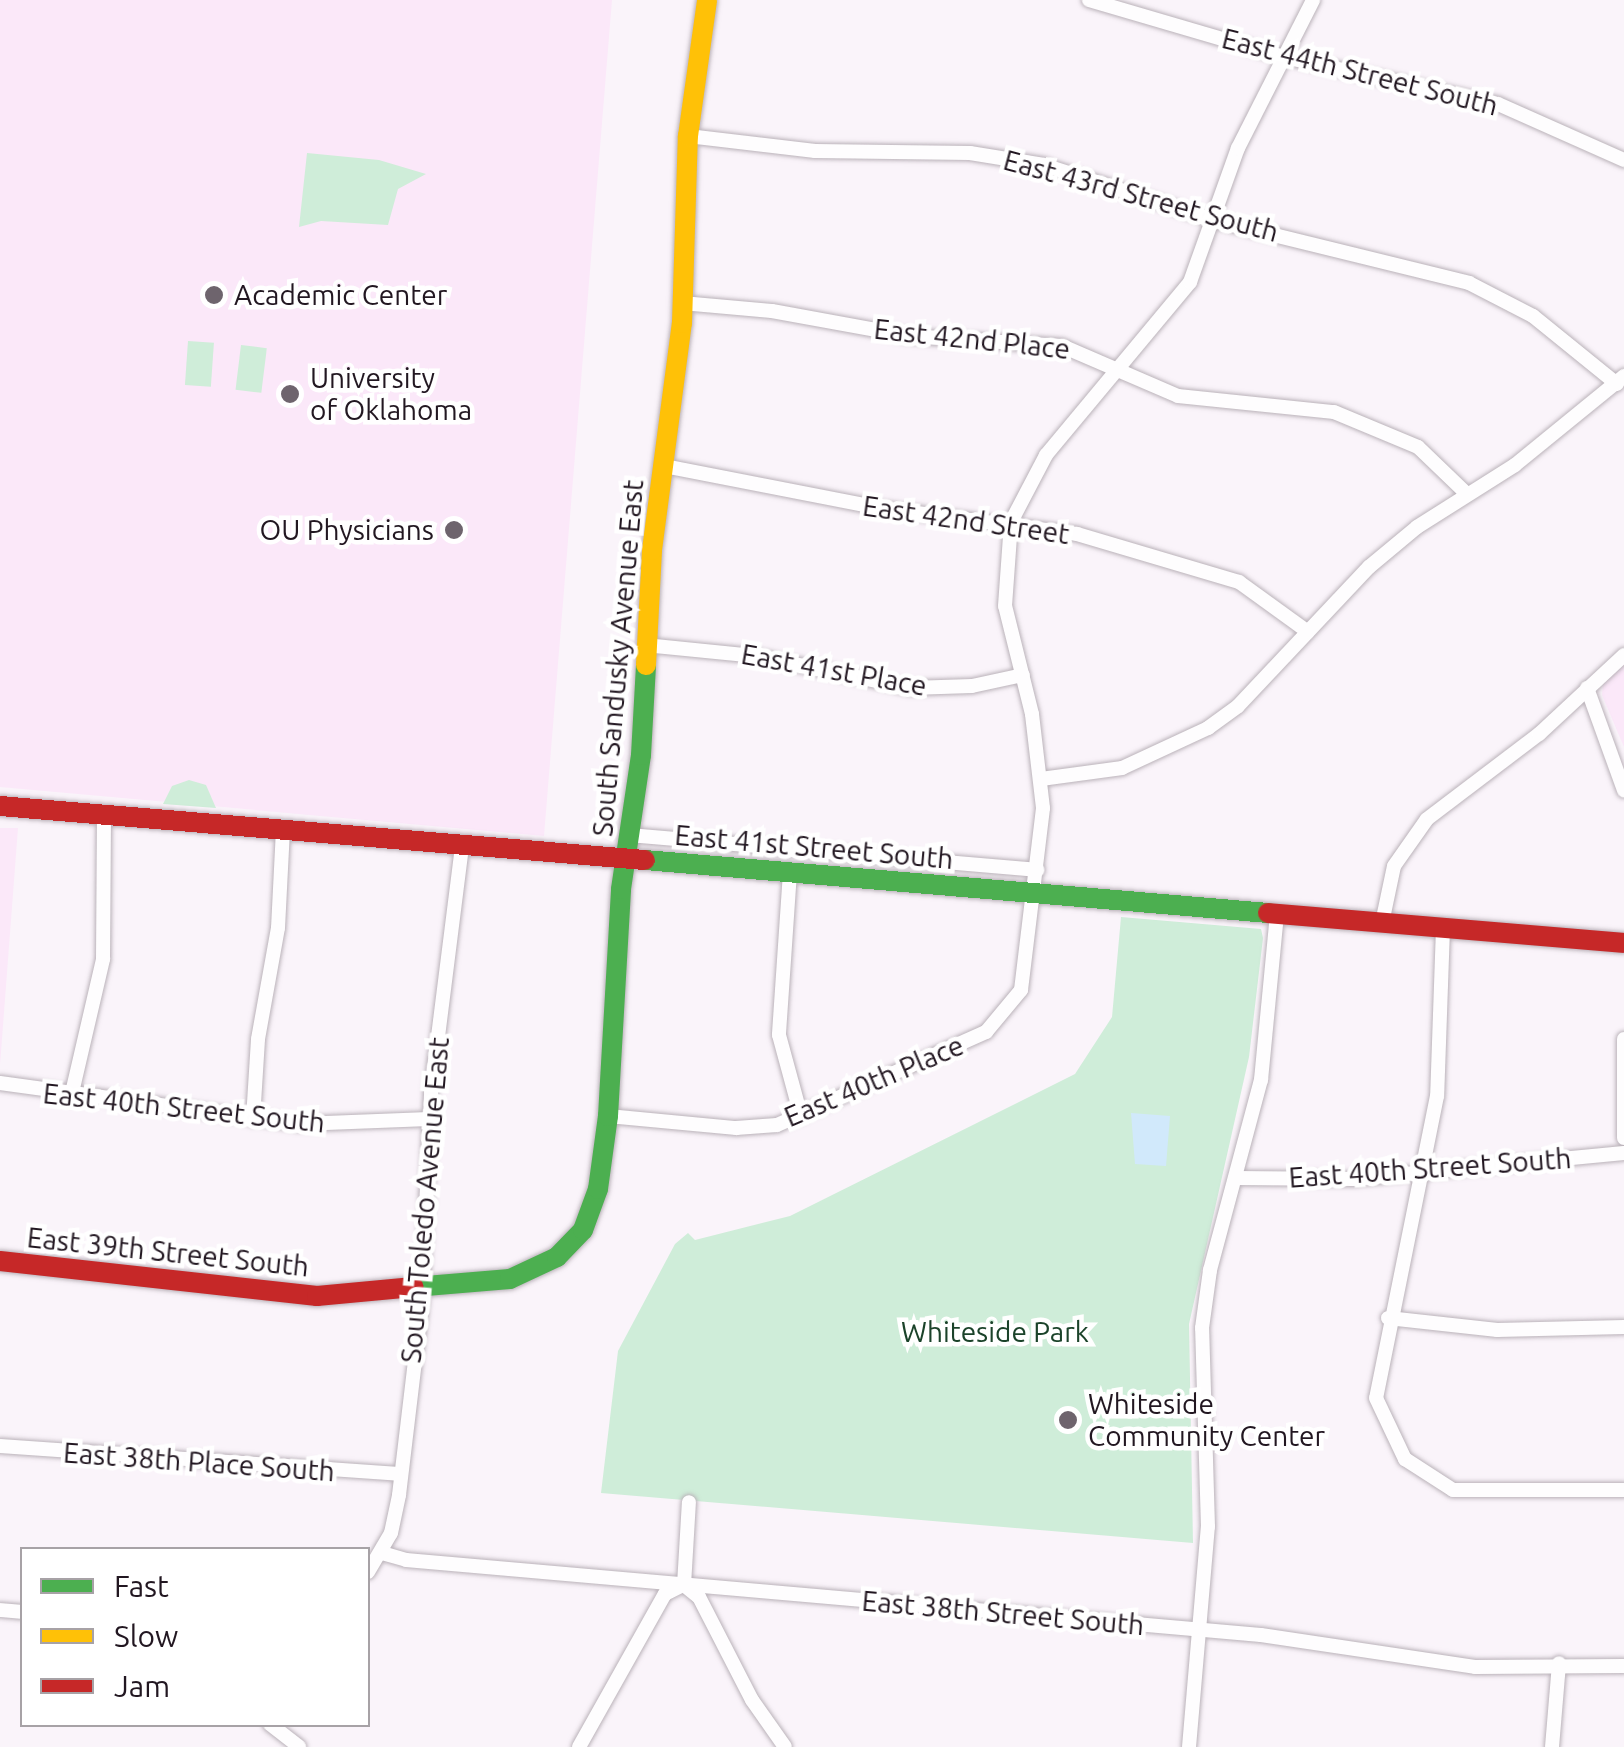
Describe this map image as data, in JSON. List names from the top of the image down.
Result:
{
  "streets": {
    "street": [
      "East 44th Street South",
      "East 43rd Street South",
      "East 42nd Place",
      "East 42nd Street",
      "South Sandusky Avenue East",
      "East 41st Place",
      "East 41st Street South",
      "East 40th Place",
      "East 40th Street South",
      "South Toledo Avenue East",
      "East 39th Street South",
      "East 38th Place South",
      "East 38th Street South"
    ]
  },
  "crossings": [
    ["East 43rd Street South", "South Sandusky Avenue East"],
    ["East 42nd Place", "South Sandusky Avenue East"],
    ["East 42nd Street", "South Sandusky Avenue East"],
    ["East 42nd Street", "East 40th Place"],
    ["South Sandusky Avenue East", "East 41st Place"],
    ["South Sandusky Avenue East", "East 41st Street South"],
    ["South Sandusky Avenue East", "East 40th Place"],
    ["South Sandusky Avenue East", "East 39th Street South"],
    ["East 41st Place", "East 40th Place"],
    ["East 41st Street South", "East 40th Place"],
    ["East 41st Street South", "South Toledo Avenue East"],
    ["East 40th Street South", "South Toledo Avenue East"],
    ["South Toledo Avenue East", "East 39th Street South"],
    ["South Toledo Avenue East", "East 38th Place South"],
    ["South Toledo Avenue East", "East 38th Street South"]
  ],
  "parks": ["Whiteside Park"],
  "places": [
    "Academic Center",
    "University of Oklahoma",
    "OU Physicians",
    "Whiteside Community Center"
  ],
  "legend": ["Fast", "Slow", "Jam"]
}
